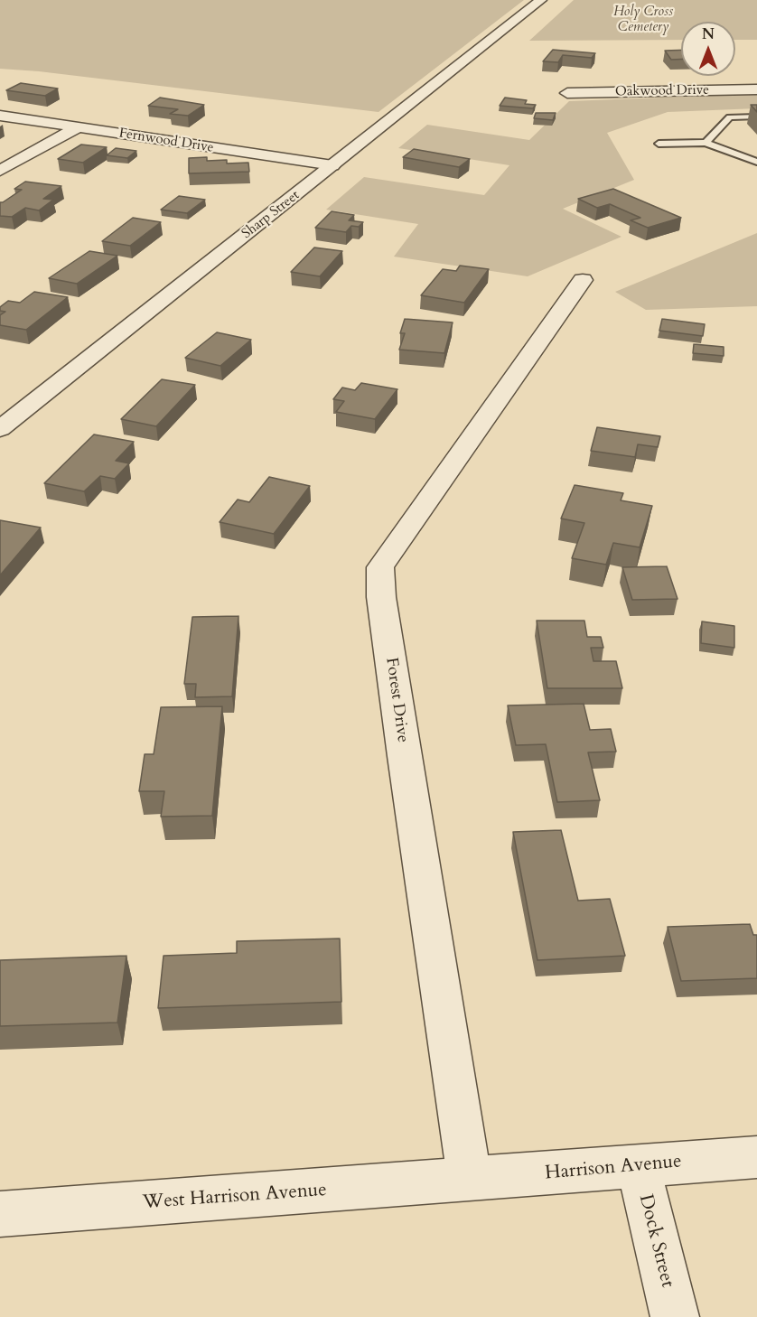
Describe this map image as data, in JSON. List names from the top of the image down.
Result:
{
  "streets": {
    "street": [
      "Oakwood Drive",
      "Fernwood Drive",
      "Sharp Street",
      "Forest Drive",
      "Harrison Avenue",
      "West Harrison Avenue",
      "Dock Street"
    ]
  },
  "crossings": [
    ["Fernwood Drive", "Sharp Street"],
    ["Forest Drive", "Harrison Avenue"],
    ["Forest Drive", "West Harrison Avenue"],
    ["Harrison Avenue", "West Harrison Avenue"],
    ["Harrison Avenue", "Dock Street"]
  ],
  "parks": ["Holy Cross Cemetery"],
  "north": "top"
}
